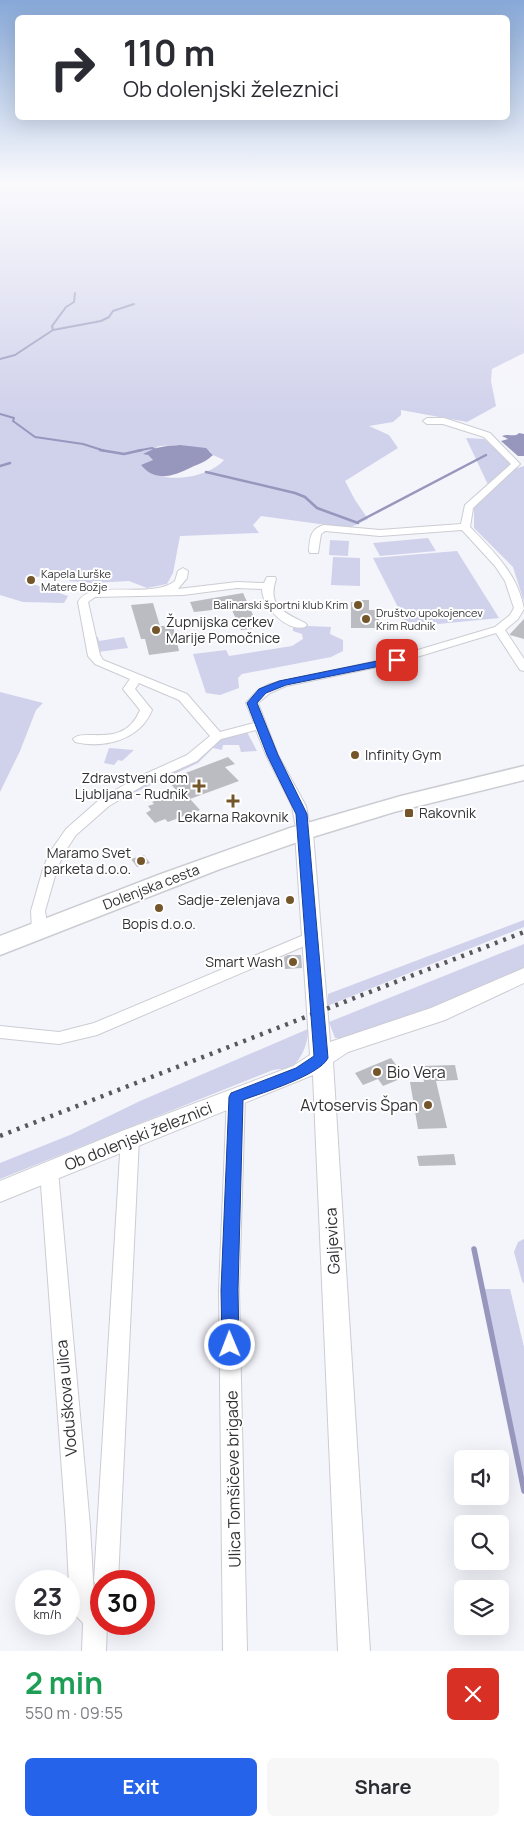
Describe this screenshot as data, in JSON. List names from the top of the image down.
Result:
{
  "streets": {
    "main road": ["Dolenjska cesta"],
    "street": [
      "Ob dolenjski železnici",
      "Galjevica",
      "Voduškova ulica",
      "Ulica Tomšičeve brigade"
    ]
  },
  "crossings": [
    ["Dolenjska cesta", "Galjevica"],
    ["Ob dolenjski železnici", "Galjevica"],
    ["Ob dolenjski železnici", "Voduškova ulica"],
    ["Ob dolenjski železnici", "Ulica Tomšičeve brigade"]
  ],
  "places": {
    "other": [
      "Kapela Lurške Matere Božje",
      "Balinarski športni klub Krim",
      "Društvo upokojencev Krim Rudnik",
      "Župnijska cerkev Marije Pomočnice",
      "Infinity Gym",
      "Maramo Svet parketa d.o.o.",
      "Sadje-zelenjava",
      "Bopis d.o.o.",
      "Smart Wash",
      "Bio Vera",
      "Avtoservis Špan"
    ],
    "health": ["Zdravstveni dom Ljubljana - Rudnik", "Lekarna Rakovnik"],
    "transit": ["Rakovnik"]
  },
  "page": {
    "turn": ["110 m", "Ob dolenjski železnici"],
    "speed": "23 km/h",
    "limit": "30",
    "heading": ["2 min", "550 m · 09:55"],
    "buttons": ["Exit", "Share"]
  }
}
